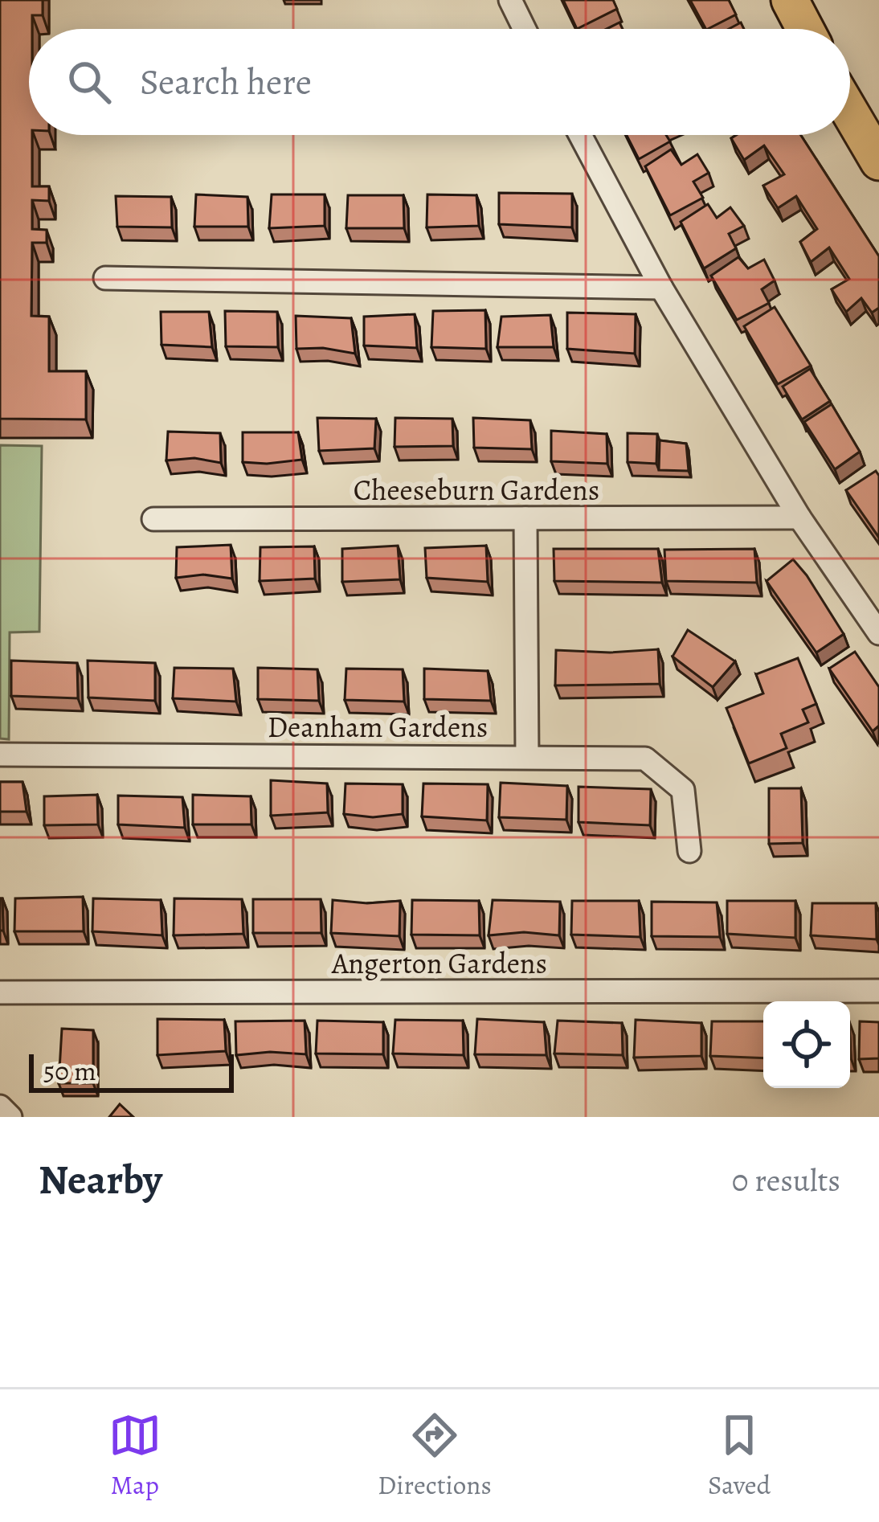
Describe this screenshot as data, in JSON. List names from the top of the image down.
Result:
{
  "streets": {
    "street": ["Cheeseburn Gardens", "Deanham Gardens", "Angerton Gardens"]
  },
  "scale_bar": "50 m",
  "page": {
    "search": "Search here",
    "scale": "50 m",
    "heading": ["Nearby", "0 results"],
    "nav": ["Map", "Directions", "Saved"]
  }
}
